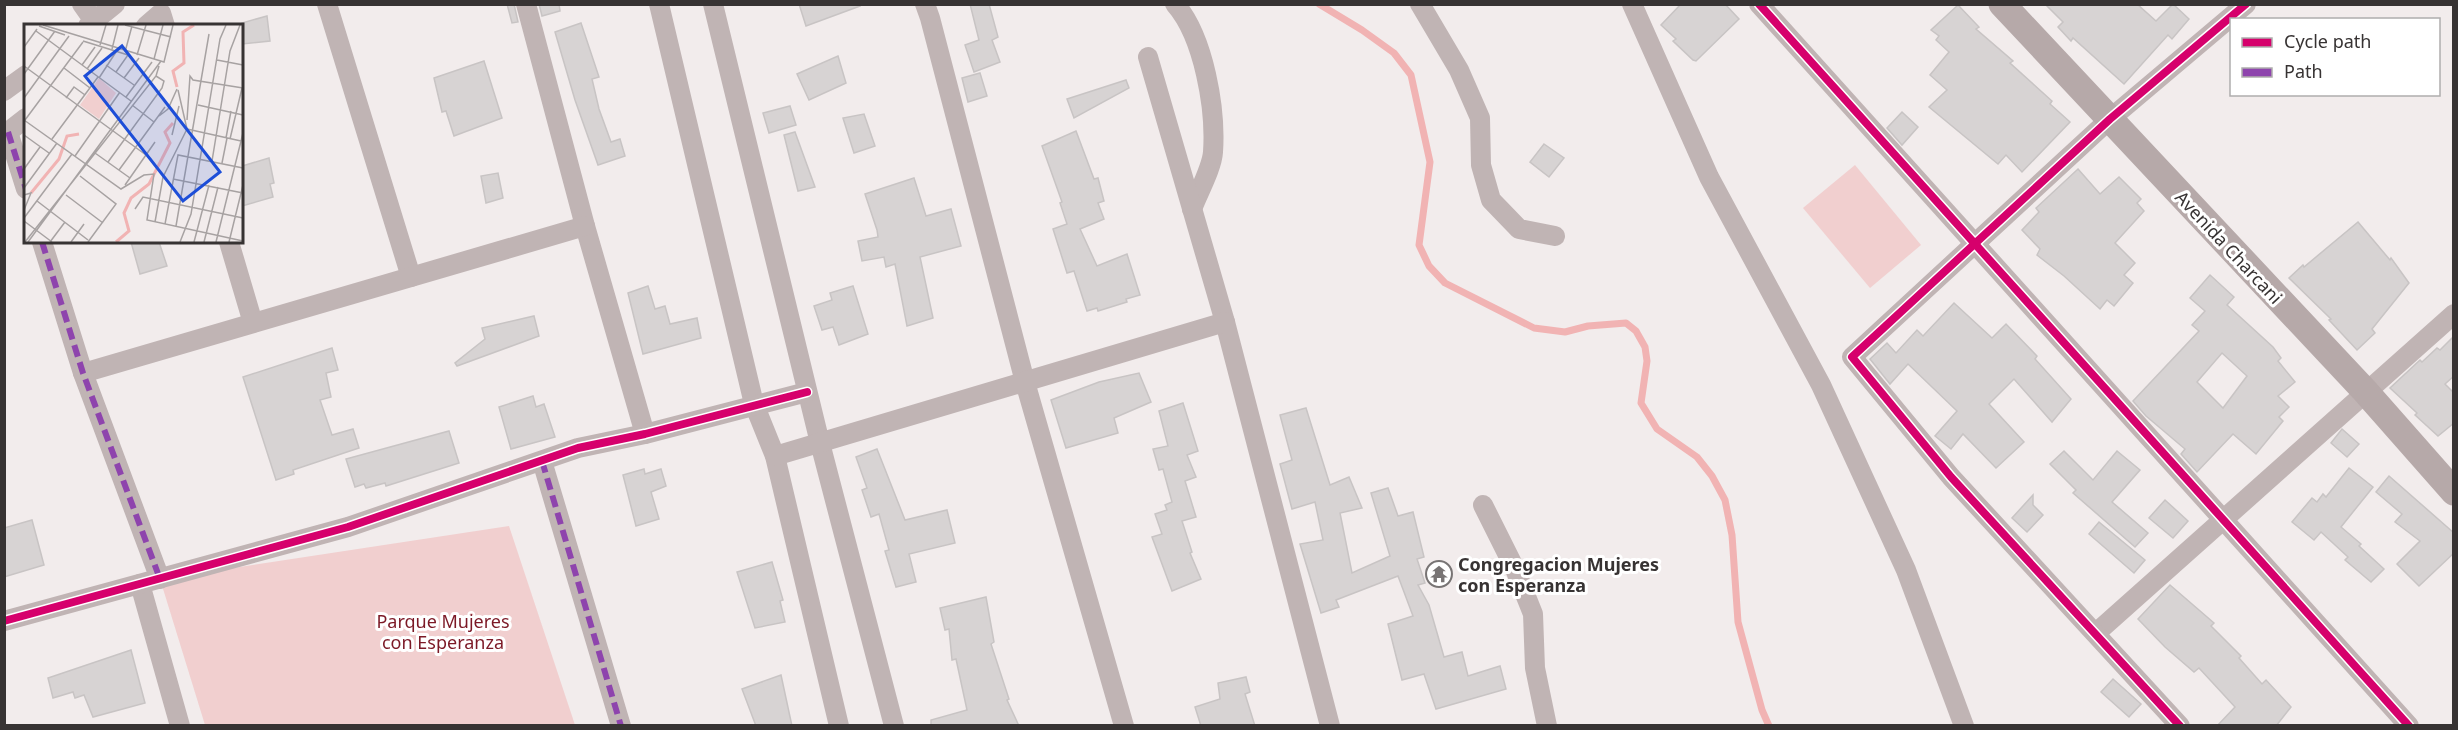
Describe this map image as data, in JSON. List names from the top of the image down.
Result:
{
  "streets": {
    "main road": ["Avenida Charcani"]
  },
  "parks": ["Parque Mujeres con Esperanza"],
  "places": {
    "temple": ["Congregacion Mujeres con Esperanza"]
  },
  "legend": ["Cycle path", "Path"]
}
